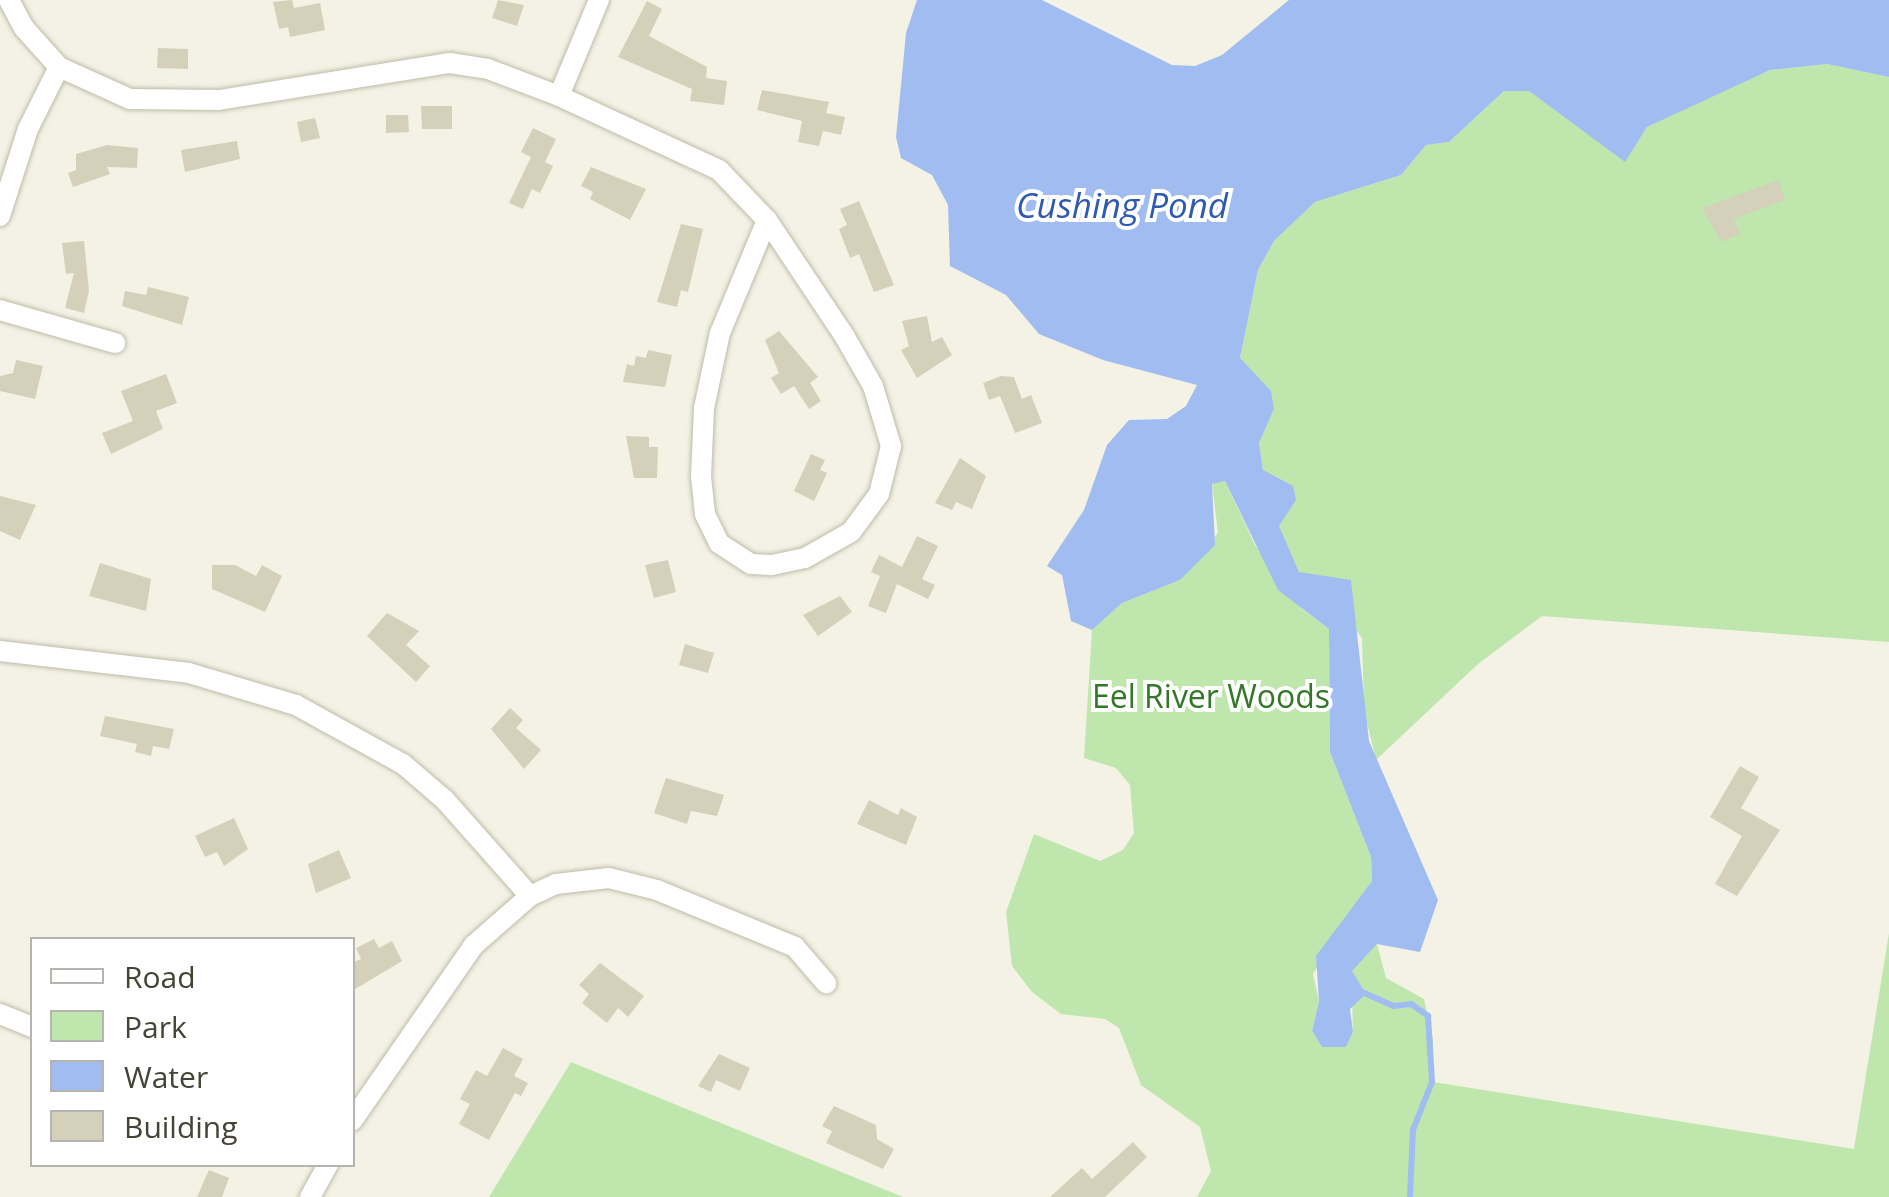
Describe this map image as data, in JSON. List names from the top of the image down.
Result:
{
  "water": ["Cushing Pond"],
  "parks": ["Eel River Woods"],
  "legend": [
    "Road",
    "Park",
    "Water",
    "Building"
  ]
}
